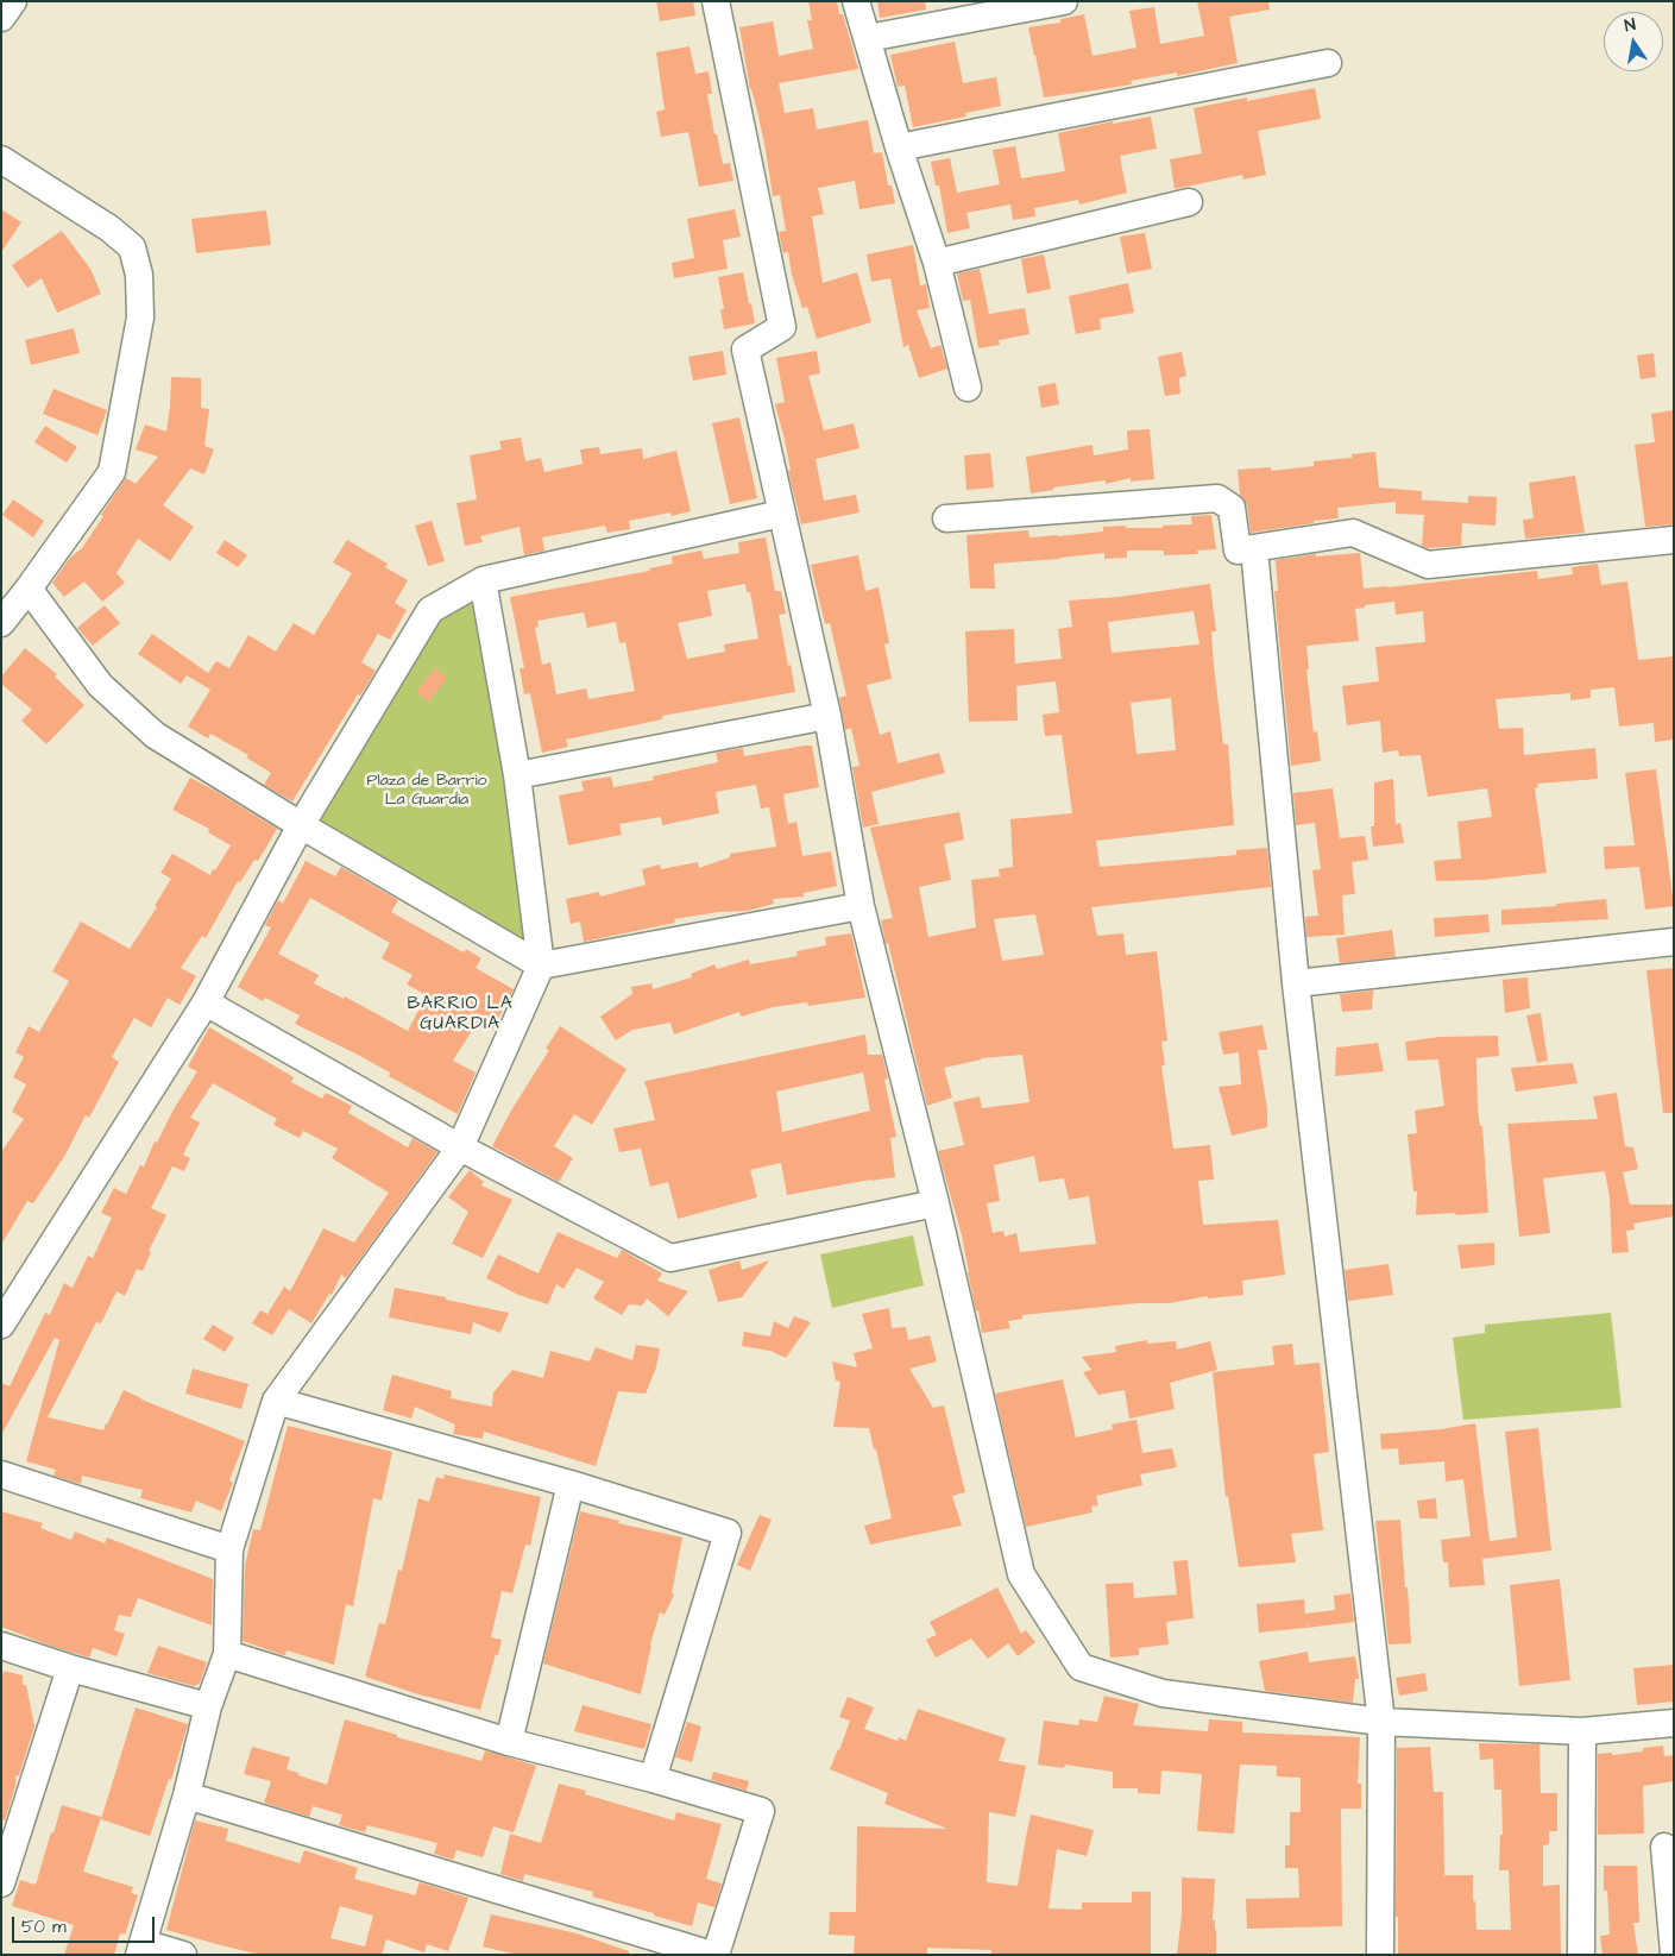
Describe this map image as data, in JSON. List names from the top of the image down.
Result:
{
  "districts": ["BARRIO LA GUARDIA"],
  "parks": ["Plaza de Barrio La Guardia"],
  "scale_bar": "50 m",
  "north": "top"
}
